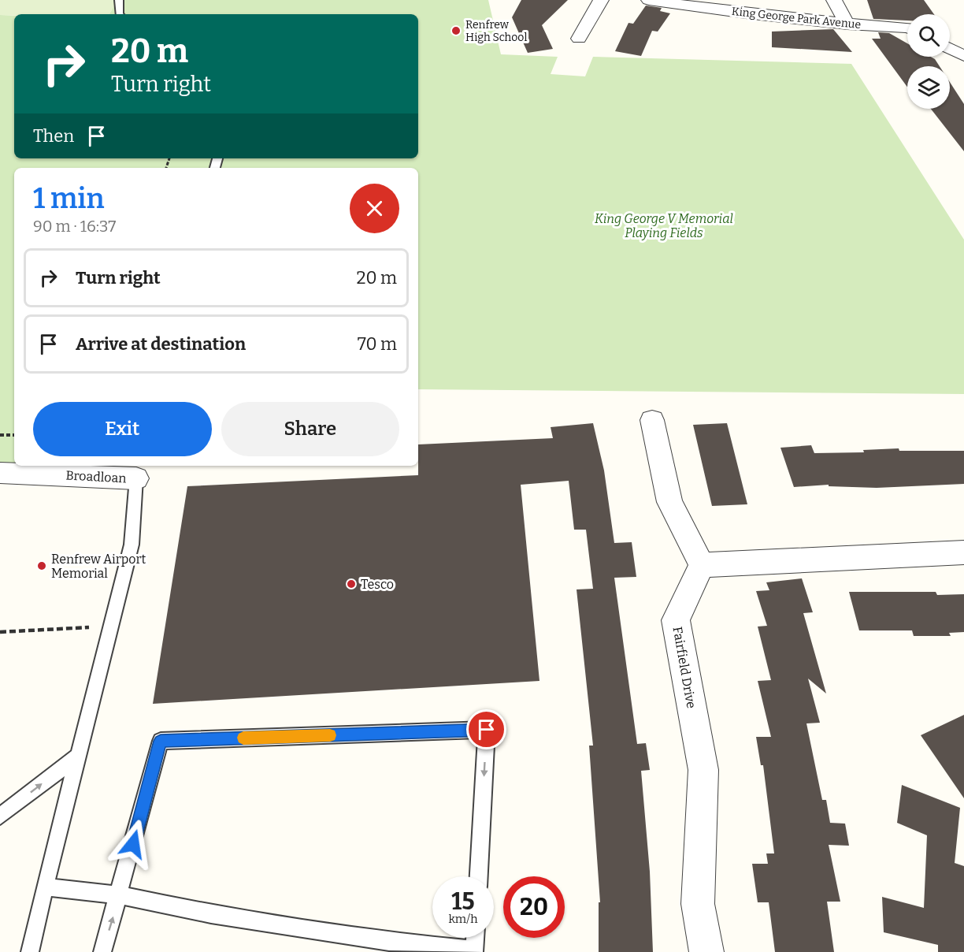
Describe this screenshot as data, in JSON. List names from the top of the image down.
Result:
{
  "streets": {
    "street": ["King George Park Avenue", "Broadloan", "Fairfield Drive"]
  },
  "parks": ["King George V Memorial Playing Fields"],
  "places": ["Renfrew High School", "Renfrew Airport Memorial", "Tesco"],
  "page": {
    "turn": ["20 m", "Turn right"],
    "then": "Then",
    "heading": ["1 min", "90 m · 16:37"],
    "list": [
      {
        "name": "Turn right",
        "value": "20 m"
      },
      {
        "name": "Arrive at destination",
        "value": "70 m"
      }
    ],
    "buttons": ["Exit", "Share"],
    "speed": "15 km/h",
    "limit": "20"
  }
}
